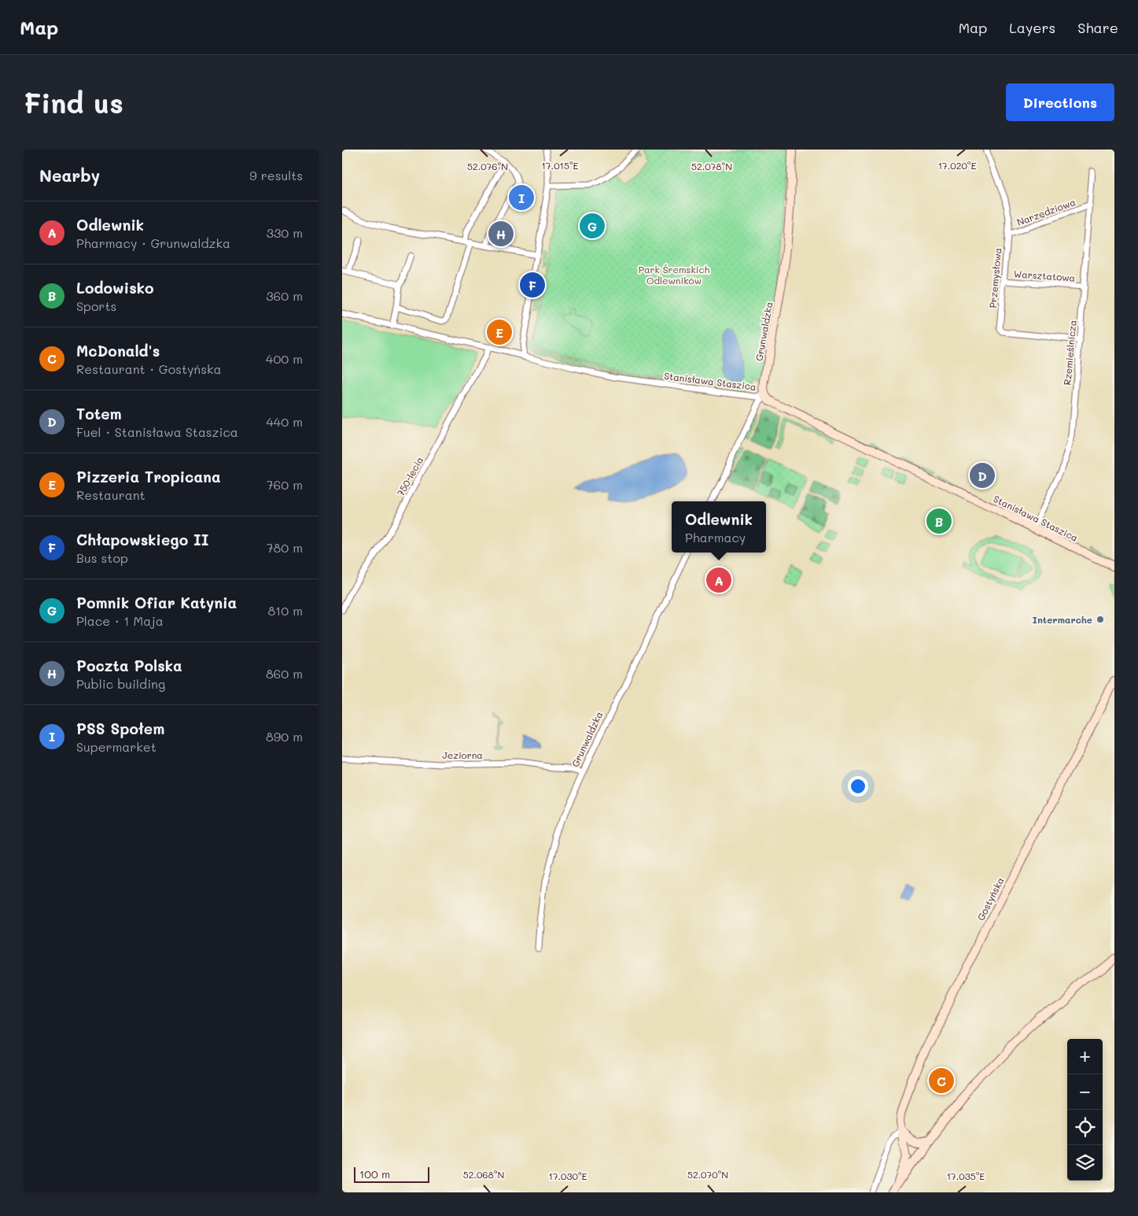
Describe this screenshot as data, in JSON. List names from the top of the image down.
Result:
{
  "streets": {
    "main road": ["Grunwaldzka", "Stanisława Staszica", "Gostyńska"],
    "street": [
      "Narzędziowa",
      "Warsztatowa",
      "Przemysłowa",
      "Rzemieślnicza",
      "750-lecia",
      "Jeziorna"
    ]
  },
  "crossings": [
    ["Narzędziowa", "Przemysłowa"],
    ["Narzędziowa", "Rzemieślnicza"],
    ["Warsztatowa", "Przemysłowa"],
    ["Warsztatowa", "Rzemieślnicza"],
    ["Przemysłowa", "Rzemieślnicza"],
    ["Grunwaldzka", "Stanisława Staszica"],
    ["Grunwaldzka", "Jeziorna"],
    ["Rzemieślnicza", "Stanisława Staszica"],
    ["Stanisława Staszica", "750-lecia"]
  ],
  "parks": ["Park Śremskich Odlewników"],
  "places": ["Intermarche"],
  "scale_bar": "100 m",
  "page": {
    "header": "Map",
    "nav": ["Map", "Layers", "Share"],
    "buttons": "Directions",
    "title": "Find us",
    "heading": ["Nearby", "9 results"],
    "pins": [
      "I",
      "G",
      "H",
      "F",
      "E",
      "D",
      "B",
      "A",
      "C"
    ],
    "list": [
      {
        "mark": "A",
        "name": "Odlewnik",
        "note": "Pharmacy · Grunwaldzka",
        "value": "330 m"
      },
      {
        "mark": "B",
        "name": "Lodowisko",
        "note": "Sports",
        "value": "360 m"
      },
      {
        "mark": "C",
        "name": "McDonald's",
        "note": "Restaurant · Gostyńska",
        "value": "400 m"
      },
      {
        "mark": "D",
        "name": "Totem",
        "note": "Fuel · Stanisława Staszica",
        "value": "440 m"
      },
      {
        "mark": "E",
        "name": "Pizzeria Tropicana",
        "note": "Restaurant",
        "value": "760 m"
      },
      {
        "mark": "F",
        "name": "Chłapowskiego II",
        "note": "Bus stop",
        "value": "780 m"
      },
      {
        "mark": "G",
        "name": "Pomnik Ofiar Katynia",
        "note": "Place · 1 Maja",
        "value": "810 m"
      },
      {
        "mark": "H",
        "name": "Poczta Polska",
        "note": "Public building",
        "value": "860 m"
      },
      {
        "mark": "I",
        "name": "PSS Społem",
        "note": "Supermarket",
        "value": "890 m"
      }
    ],
    "popup": ["Odlewnik", "Pharmacy"],
    "map_buttons": ["+", "−"],
    "scale": "100 m"
  },
  "coordinates": [
    "17.015°E",
    "17.020°E",
    "52.076°N",
    "52.078°N",
    "52.068°N",
    "52.070°N",
    "17.030°E",
    "17.035°E"
  ]
}
